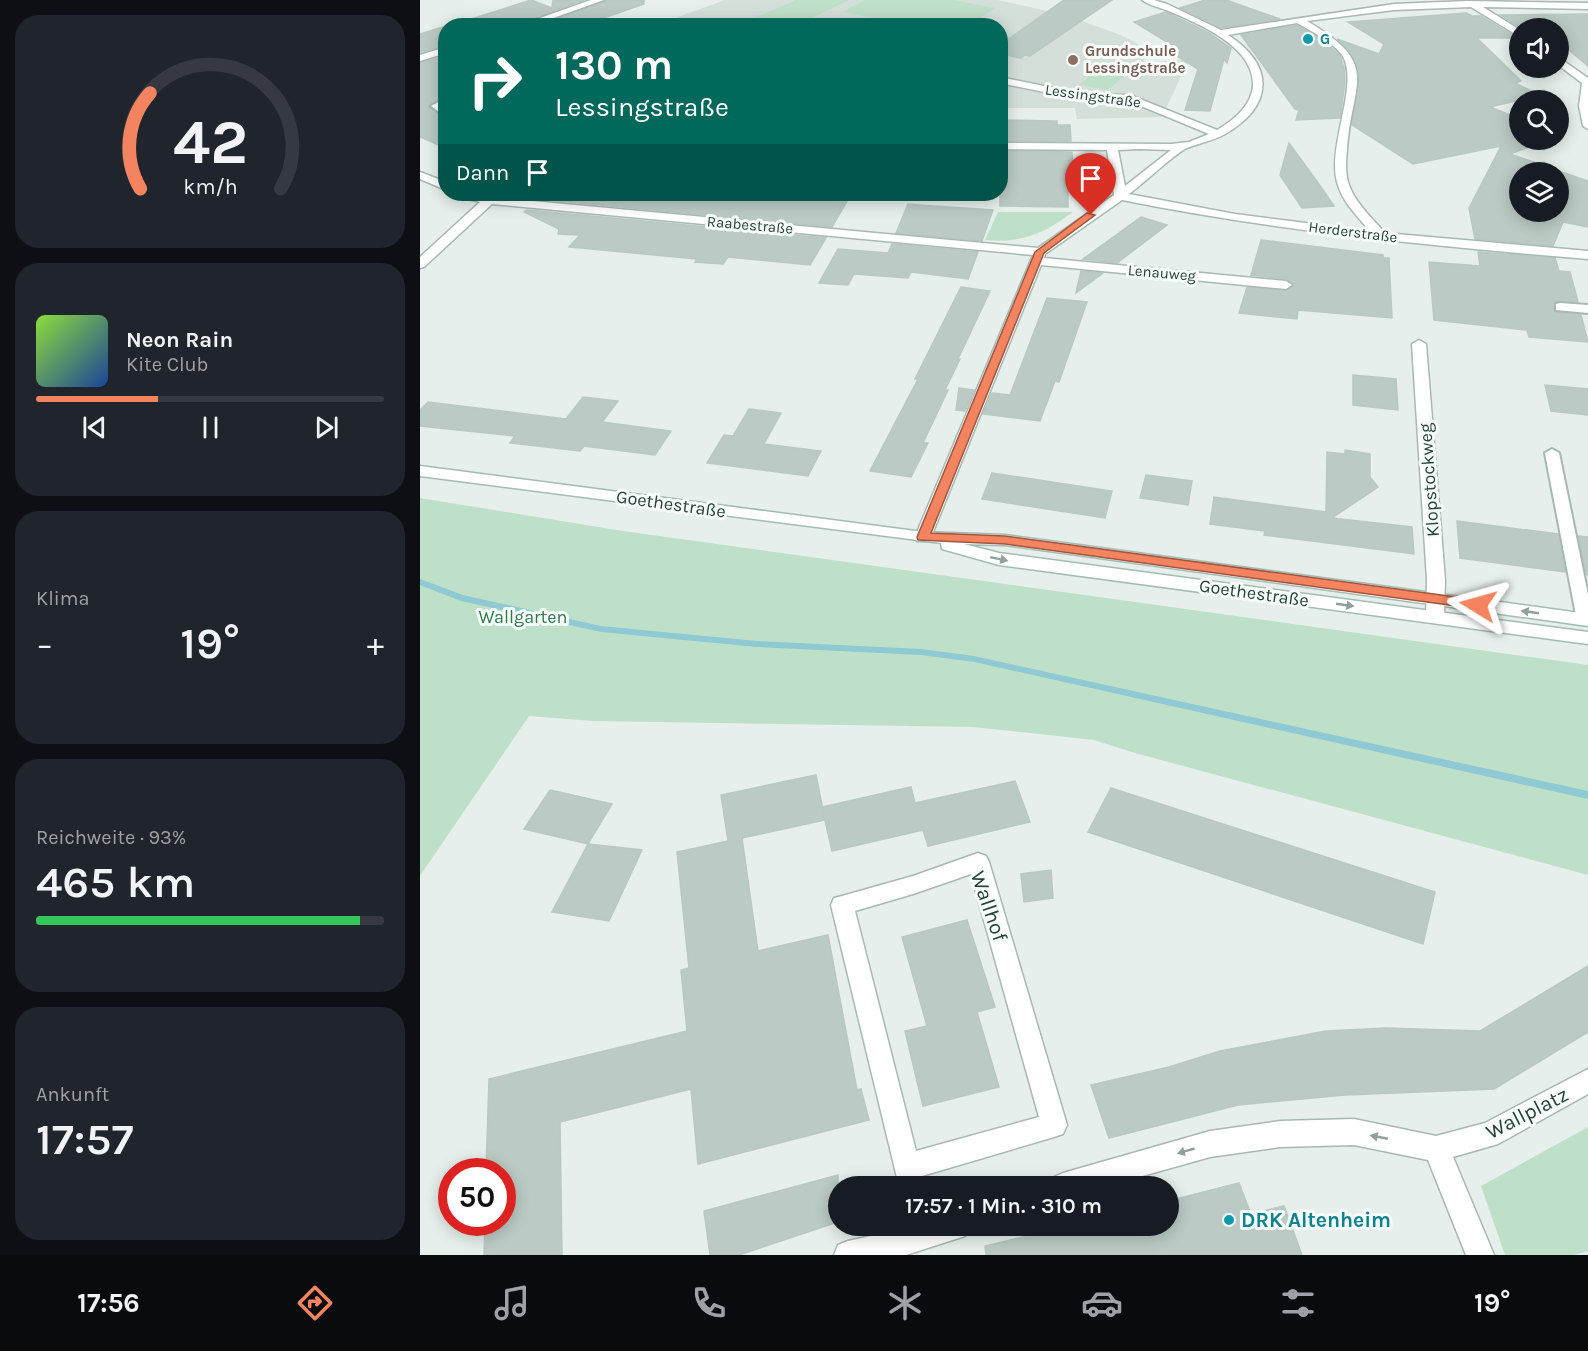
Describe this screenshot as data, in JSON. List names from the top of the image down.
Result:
{
  "streets": {
    "street": [
      "Lessingstraße",
      "Raabestraße",
      "Herderstraße",
      "Lenauweg",
      "Klopstockweg",
      "Goethestraße",
      "Wallhof",
      "Wallplatz"
    ]
  },
  "crossings": [
    ["Raabestraße", "Lenauweg"],
    ["Klopstockweg", "Goethestraße"]
  ],
  "parks": ["Wallgarten"],
  "places": ["G", "Grundschule Lessingstraße", "DRK Altenheim"],
  "page": {
    "turn": ["130 m", "Lessingstraße"],
    "then": "Dann",
    "song": ["Neon Rain", "Kite Club"],
    "tile": [
      "Klima",
      ["Reichweite · 93%", "465 km"],
      ["Ankunft", "17:57"]
    ],
    "heat": ["−", "19°", "+"],
    "limit": "50",
    "trip": "17:57 · 1 Min. · 310 m",
    "tabs": ["17:56", "19°"],
    "gauge": ["42", "km/h"]
  }
}
